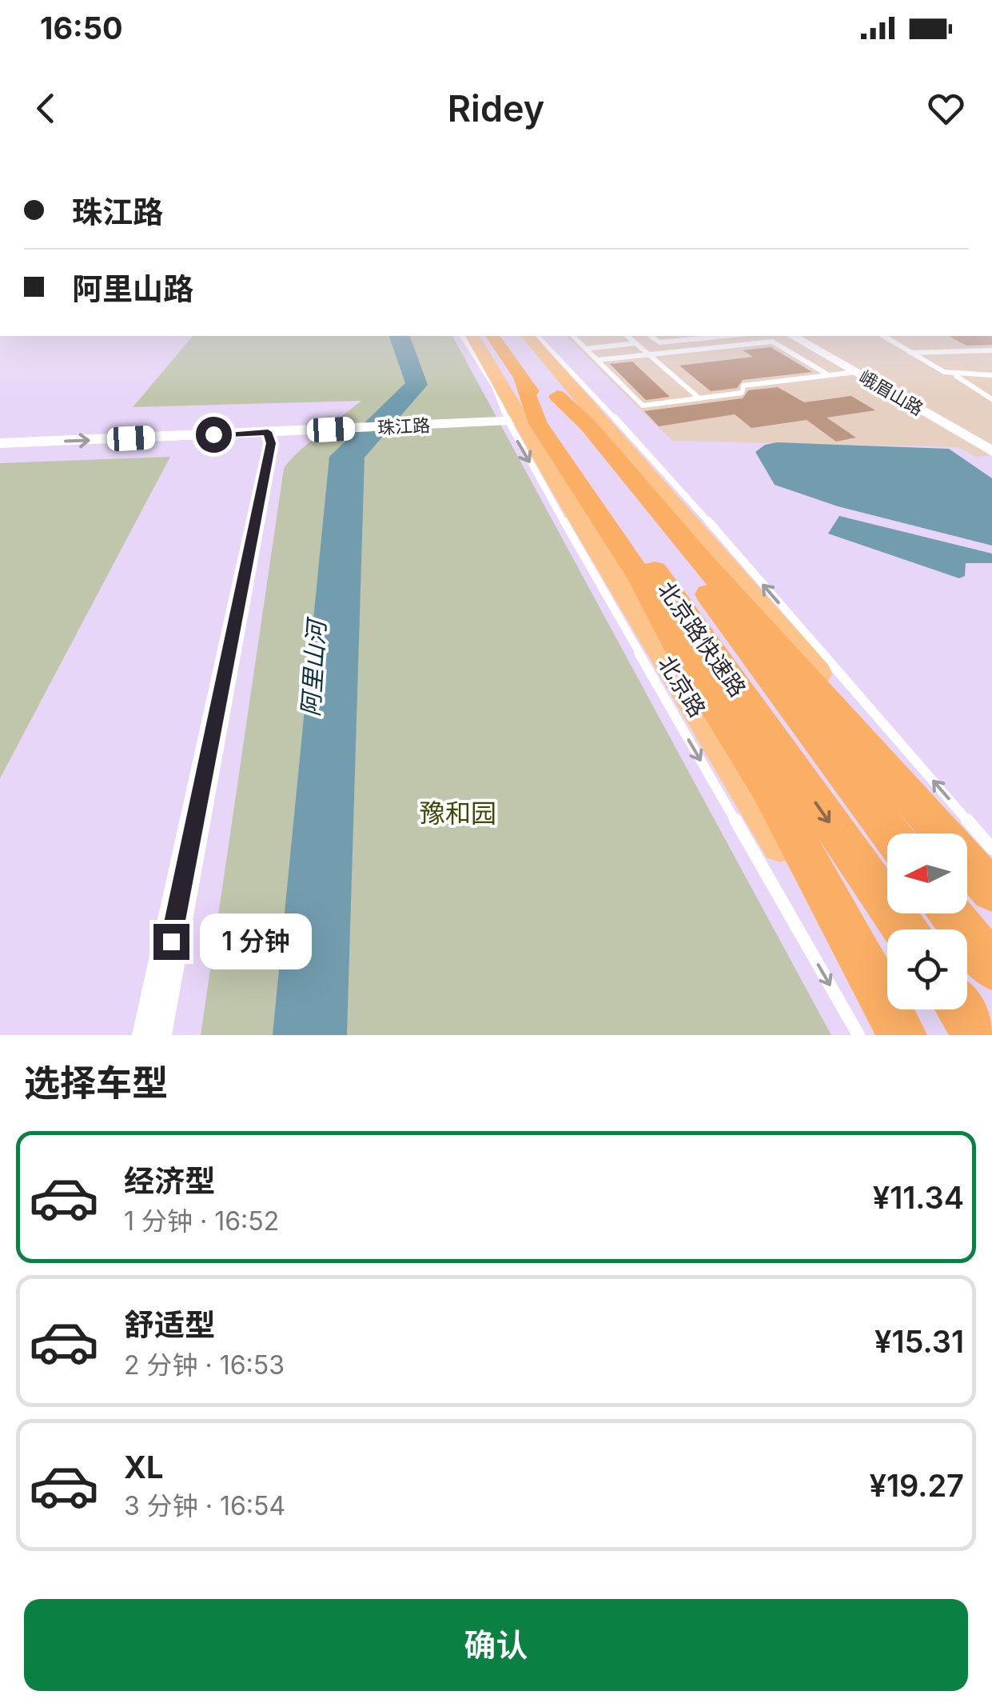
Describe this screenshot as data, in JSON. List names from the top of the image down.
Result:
{
  "streets": {
    "highway": ["北京路快速路"],
    "main road": ["北京路"],
    "street": ["峨眉山路", "珠江路"]
  },
  "crossings": [
    ["珠江路", "北京路快速路"],
    ["珠江路", "北京路"],
    ["北京路快速路", "北京路"]
  ],
  "water": ["阿里山河"],
  "parks": ["豫和园"],
  "north": "left",
  "page": {
    "status": "16:50",
    "header": "Ridey",
    "banner": ["珠江路", "阿里山路"],
    "bubble": "1 分钟",
    "heading": "选择车型",
    "list": [
      {
        "name": "经济型",
        "note": "1 分钟 · 16:52",
        "value": "¥11.34"
      },
      {
        "name": "舒适型",
        "note": "2 分钟 · 16:53",
        "value": "¥15.31"
      },
      {
        "name": "XL",
        "note": "3 分钟 · 16:54",
        "value": "¥19.27"
      }
    ],
    "buttons": "确认"
  }
}
